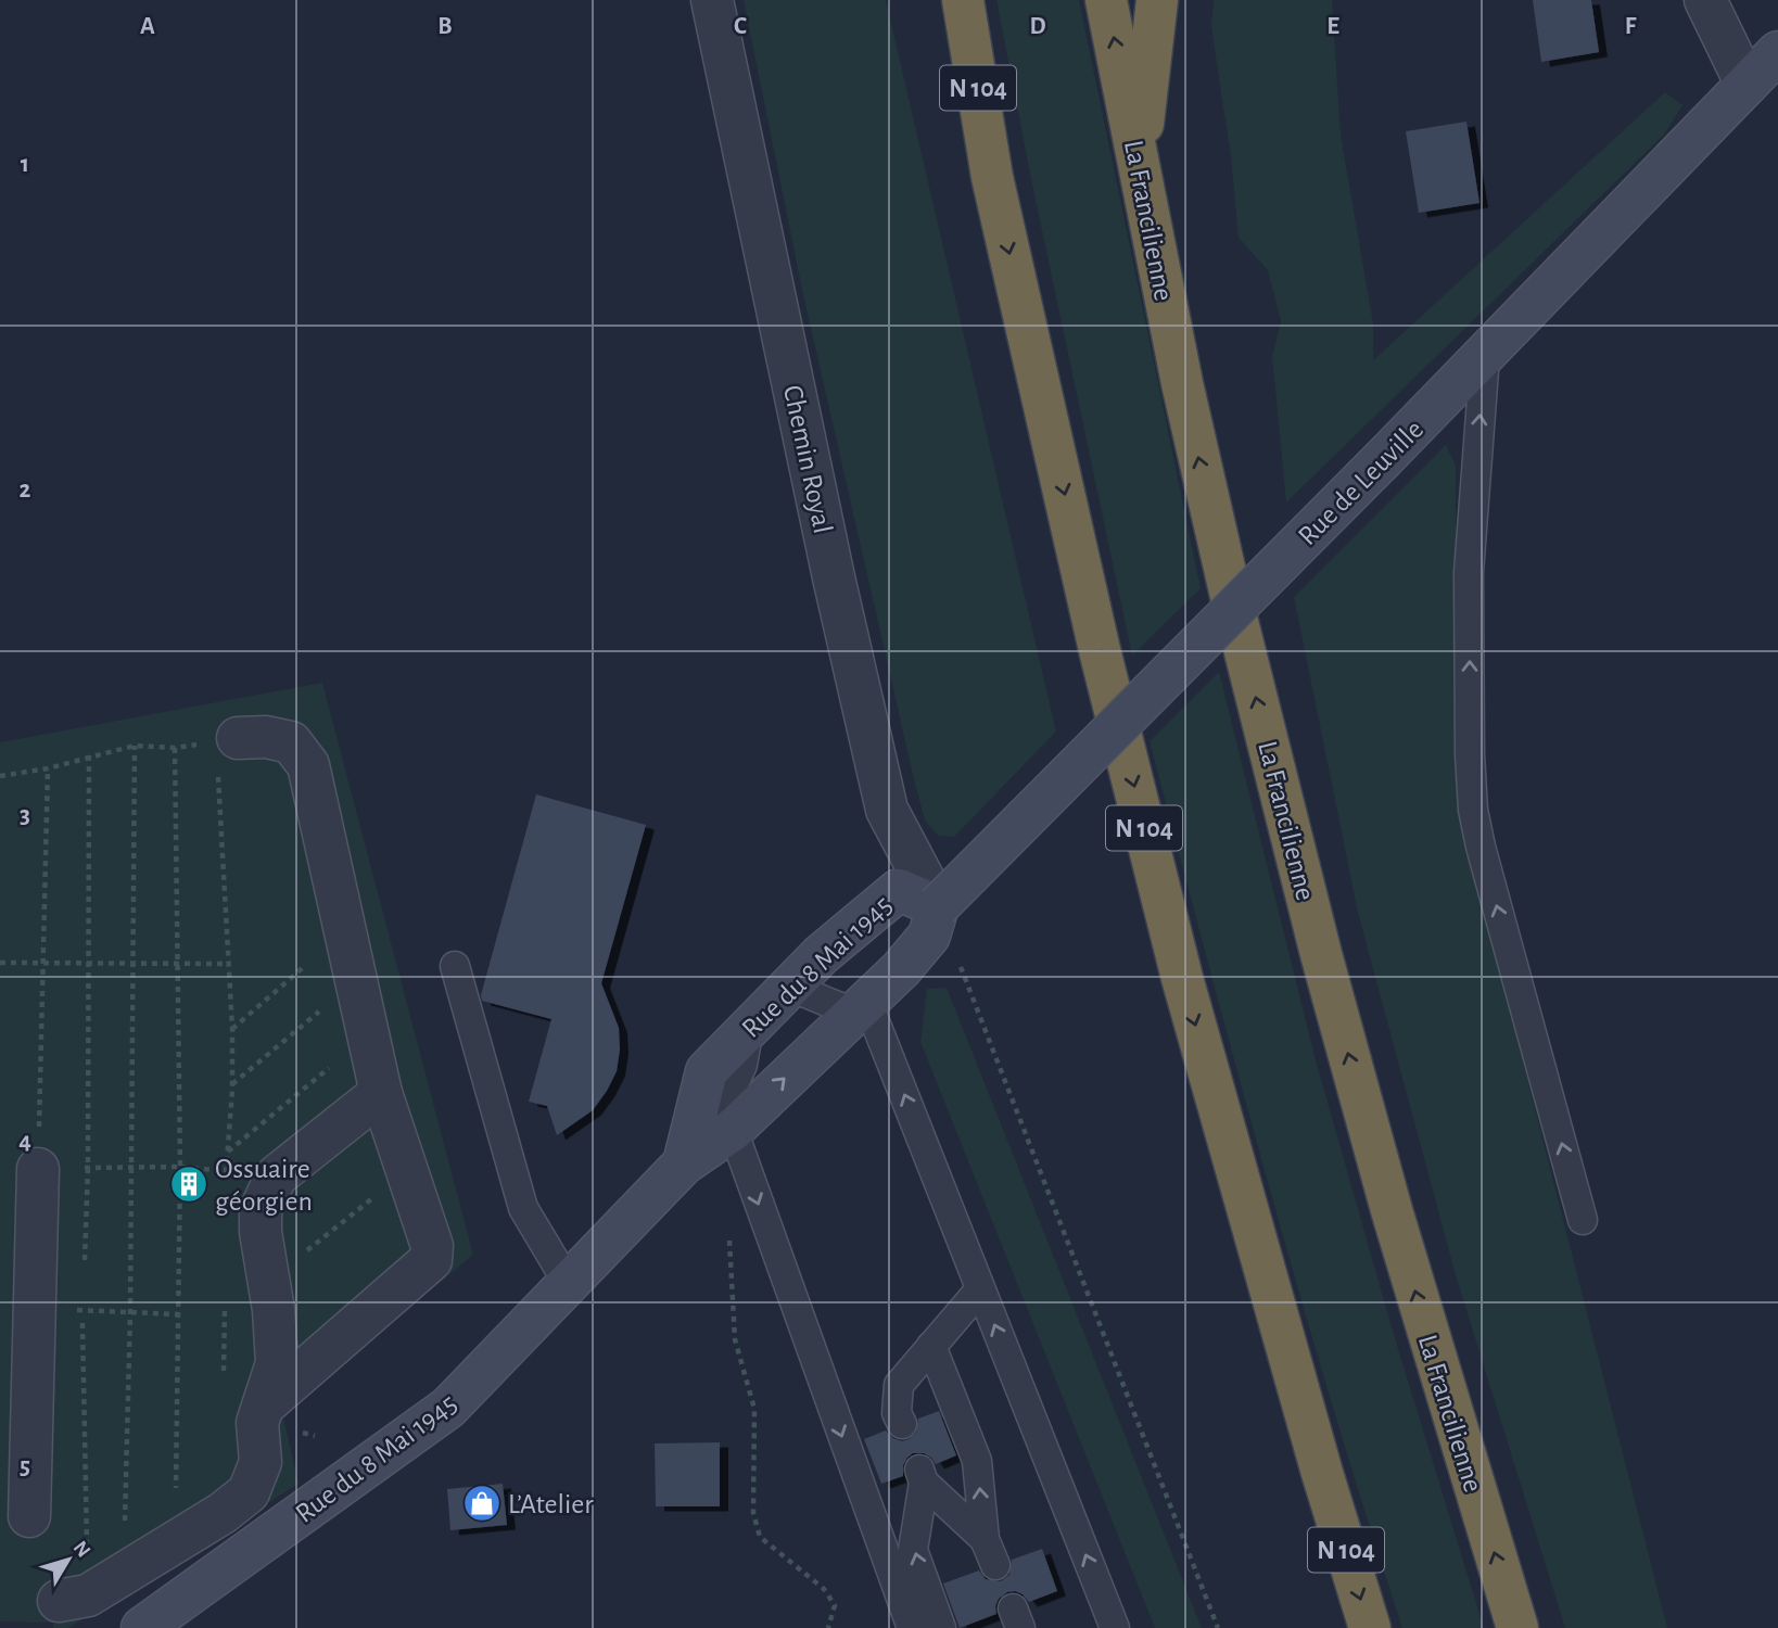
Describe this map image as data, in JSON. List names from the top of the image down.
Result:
{
  "streets": {
    "highway": ["N 104", "La Francilienne"],
    "street": ["Chemin Royal", "Rue de Leuville", "Rue du 8 Mai 1945"]
  },
  "crossings": [
    ["Chemin Royal", "Rue de Leuville"],
    ["Chemin Royal", "Rue du 8 Mai 1945"],
    ["Rue de Leuville", "Rue du 8 Mai 1945"]
  ],
  "places": {
    "building": ["Ossuaire géorgien"],
    "shop": ["L’Atelier"]
  },
  "north": "top right",
  "grid": {
    "columns": [
      "A",
      "B",
      "C",
      "D",
      "E",
      "F"
    ],
    "rows": [
      "1",
      "2",
      "3",
      "4",
      "5"
    ]
  }
}
